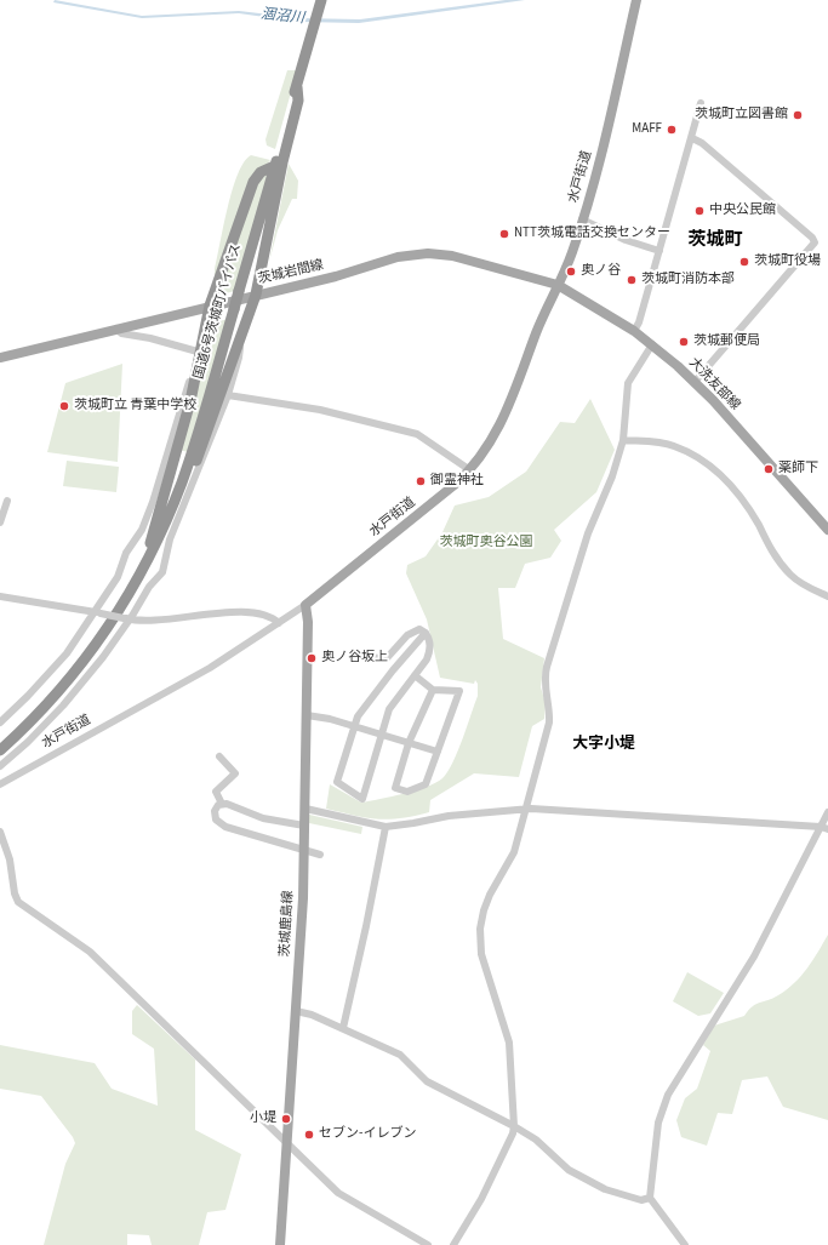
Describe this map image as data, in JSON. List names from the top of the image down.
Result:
{
  "streets": {
    "highway": ["国道6号茨城町バイパス"],
    "main road": [
      "水戸街道",
      "茨城岩間線",
      "大洗友部線",
      "茨城鹿島線"
    ]
  },
  "crossings": [
    ["水戸街道", "茨城岩間線"],
    ["水戸街道", "大洗友部線"],
    ["水戸街道", "茨城鹿島線"],
    ["茨城岩間線", "大洗友部線"]
  ],
  "districts": ["茨城町", "大字小堤"],
  "water": ["涸沼川"],
  "parks": ["茨城町奥谷公園"],
  "places": [
    "茨城町立図書館",
    "MAFF",
    "中央公民館",
    "NTT茨城電話交換センター",
    "茨城町役場",
    "奥ノ谷",
    "茨城町消防本部",
    "茨城郵便局",
    "茨城町立 青葉中学校",
    "薬師下",
    "御霊神社",
    "奥ノ谷坂上",
    "小堤",
    "セブン-イレブン"
  ]
}
